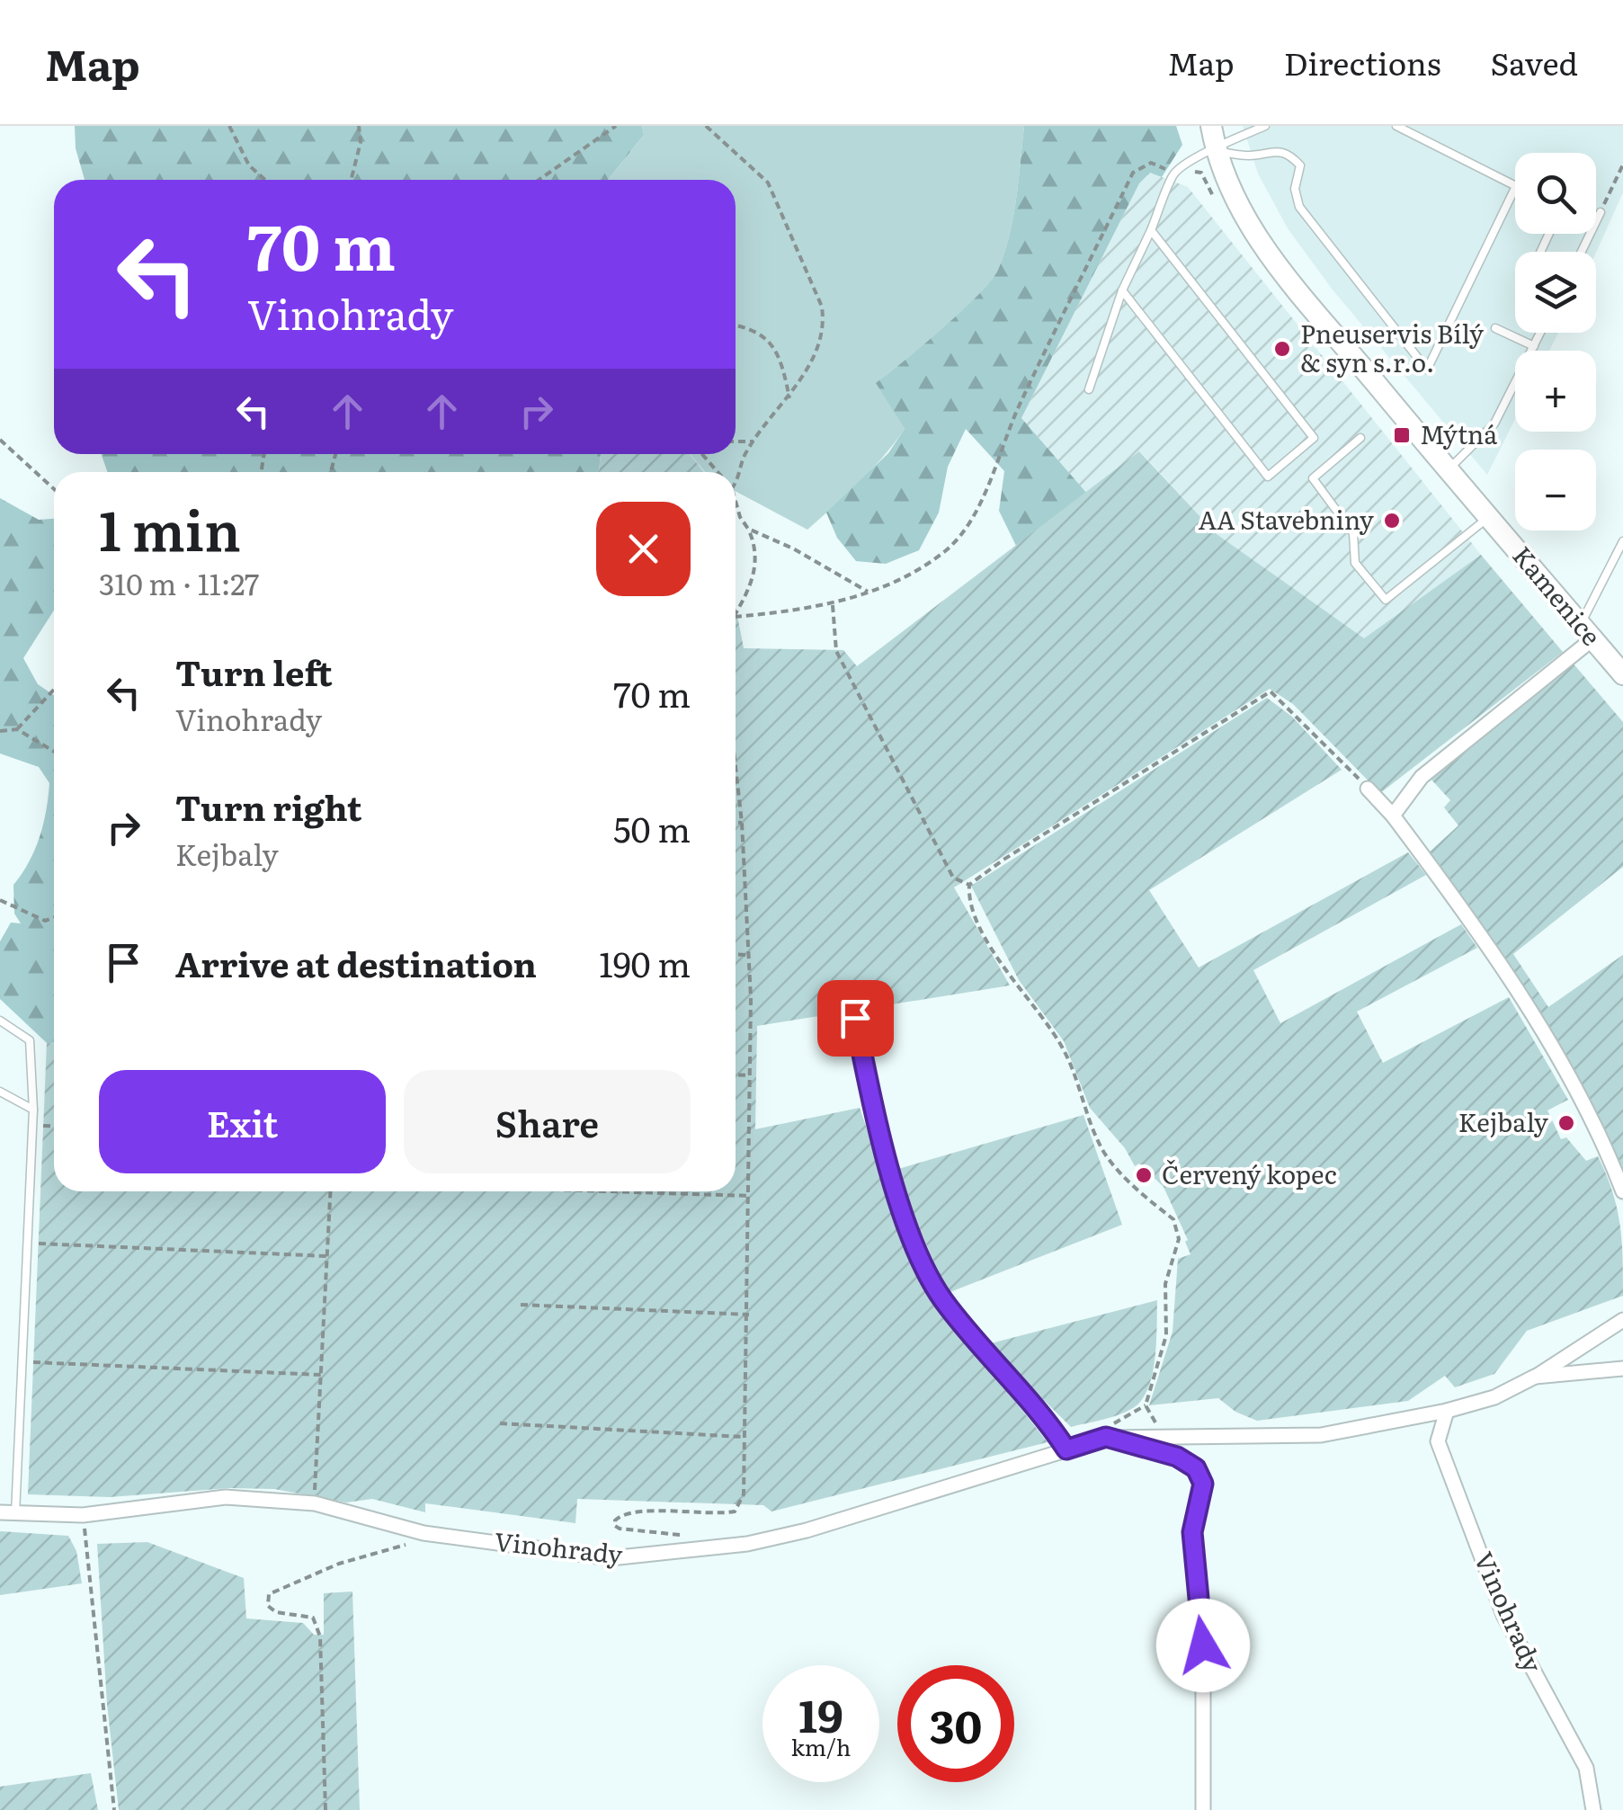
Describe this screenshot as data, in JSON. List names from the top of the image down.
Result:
{
  "streets": {
    "street": ["Kamenice", "Vinohrady"]
  },
  "places": {
    "other": [
      "Pneuservis Bílý & syn s.r.o.",
      "AA Stavebniny",
      "Kejbaly",
      "Červený kopec"
    ],
    "transit": ["Mýtná"]
  },
  "page": {
    "header": "Map",
    "nav": ["Map", "Directions", "Saved"],
    "map_buttons": ["+", "−"],
    "turn": ["70 m", "Vinohrady"],
    "heading": ["1 min", "310 m · 11:27"],
    "list": [
      {
        "name": "Turn left",
        "note": "Vinohrady",
        "value": "70 m"
      },
      {
        "name": "Turn right",
        "note": "Kejbaly",
        "value": "50 m"
      },
      {
        "name": "Arrive at destination",
        "value": "190 m"
      }
    ],
    "buttons": ["Exit", "Share"],
    "speed": "19 km/h",
    "limit": "30"
  }
}
